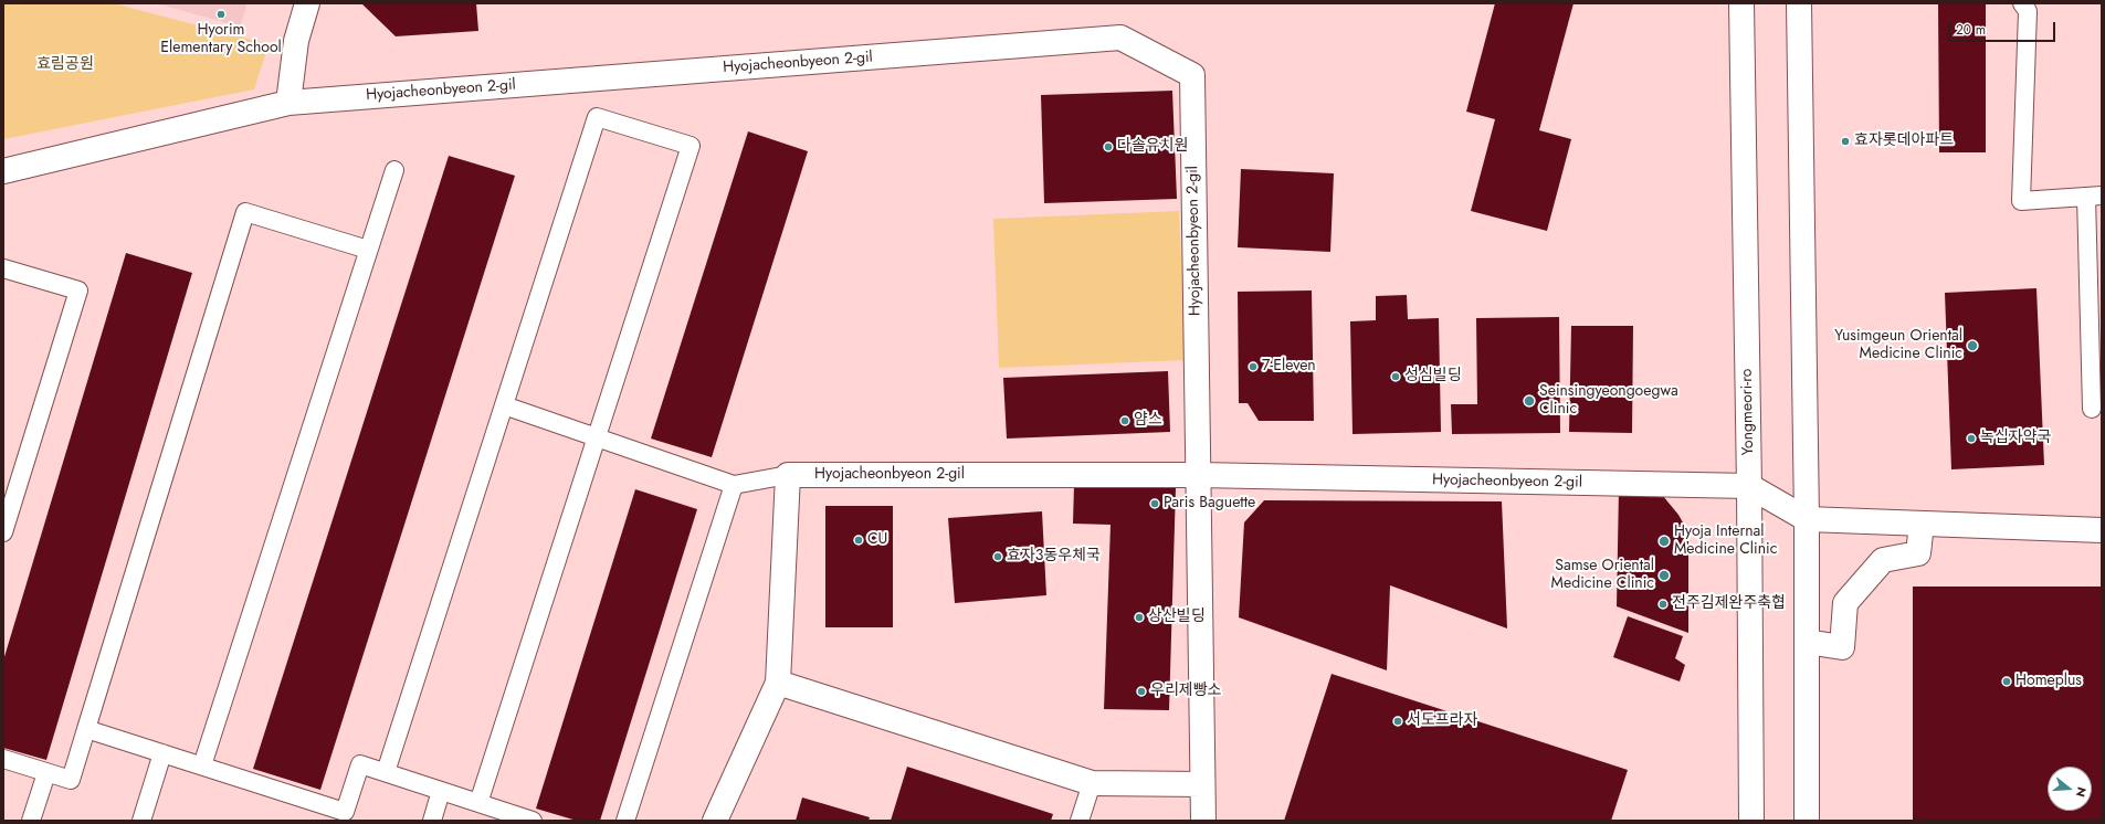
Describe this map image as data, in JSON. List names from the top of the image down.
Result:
{
  "streets": {
    "street": ["Hyojacheonbyeon 2-gil", "Yongmeori-ro"]
  },
  "crossings": [
    ["Hyojacheonbyeon 2-gil", "Yongmeori-ro"]
  ],
  "parks": ["효림공원"],
  "places": [
    "Hyorim Elementary School",
    "효자롯데아파트",
    "다솔유치원",
    "Yusimgeun Oriental Medicine Clinic",
    "7-Eleven",
    "성심빌딩",
    "Seinsingyeongoegwa Clinic",
    "얌스",
    "녹십자약국",
    "Paris Baguette",
    "CU",
    "Hyoja Internal Medicine Clinic",
    "효자3동우체국",
    "Samse Oriental Medicine Clinic",
    "전주김제완주축협",
    "상산빌딩",
    "Homeplus",
    "우리제빵소",
    "서도프라자"
  ],
  "scale_bar": "20 m",
  "north": "right"
}
